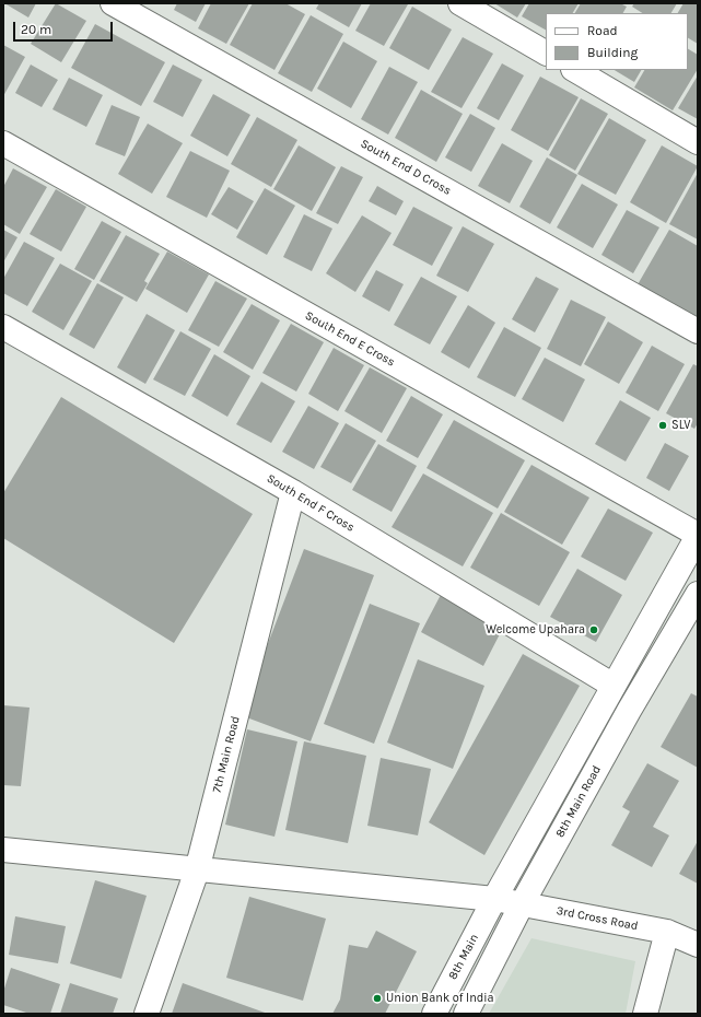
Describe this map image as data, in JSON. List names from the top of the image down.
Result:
{
  "streets": {
    "street": [
      "South End D Cross",
      "South End E Cross",
      "South End F Cross",
      "7th Main Road",
      "8th Main Road",
      "3rd Cross Road",
      "8th Main"
    ]
  },
  "crossings": [
    ["South End F Cross", "7th Main Road"],
    ["7th Main Road", "3rd Cross Road"],
    ["8th Main Road", "3rd Cross Road"],
    ["3rd Cross Road", "8th Main"]
  ],
  "places": ["SLV", "Welcome Upahara", "Union Bank of India"],
  "legend": ["Road", "Building"],
  "scale_bar": "20 m"
}
